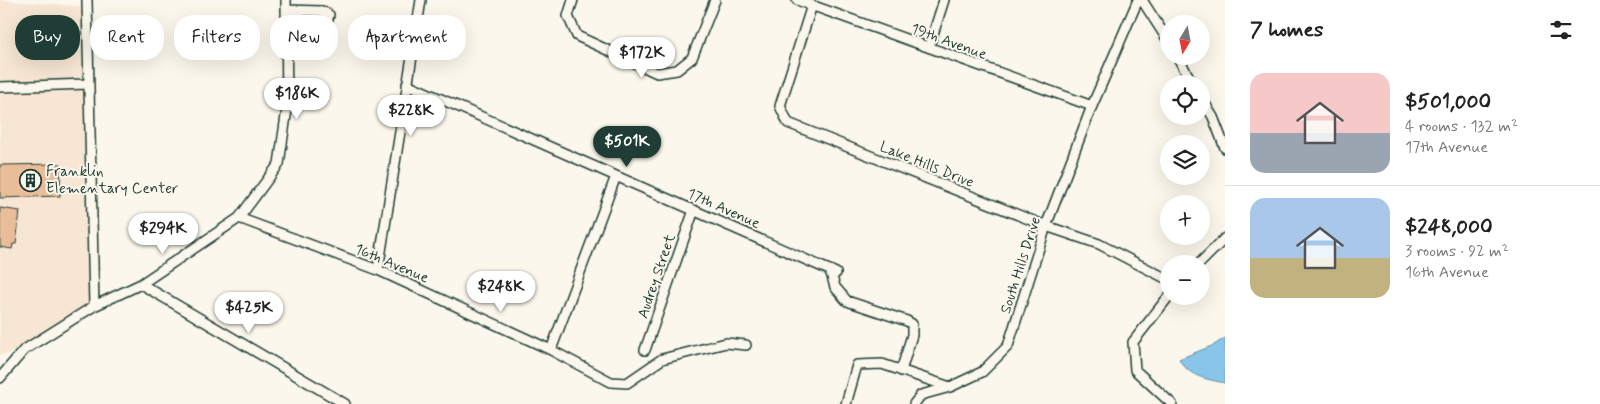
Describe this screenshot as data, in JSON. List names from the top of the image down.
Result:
{
  "streets": {
    "street": [
      "19th Avenue",
      "Lake Hills Drive",
      "17th Avenue",
      "16th Avenue",
      "South Hills Drive",
      "Audrey Street"
    ]
  },
  "crossings": [
    ["19th Avenue", "Lake Hills Drive"],
    ["19th Avenue", "South Hills Drive"],
    ["Lake Hills Drive", "South Hills Drive"],
    ["17th Avenue", "Audrey Street"]
  ],
  "places": {
    "building": ["Franklin Elementary Center"]
  },
  "north": "bottom",
  "page": {
    "heading": "7 homes",
    "map_buttons": ["+", "−"],
    "chip": [
      "Buy",
      "Rent",
      "Filters",
      "New",
      "Apartment"
    ],
    "price": [
      "$172K",
      "$186K",
      "$228K",
      "$501K",
      "$294K",
      "$248K",
      "$425K"
    ],
    "list": [
      {
        "name": "$501,000",
        "note": "4 rooms · 132 m² · 17th Avenue"
      },
      {
        "name": "$248,000",
        "note": "3 rooms · 92 m² · 16th Avenue"
      }
    ]
  }
}
